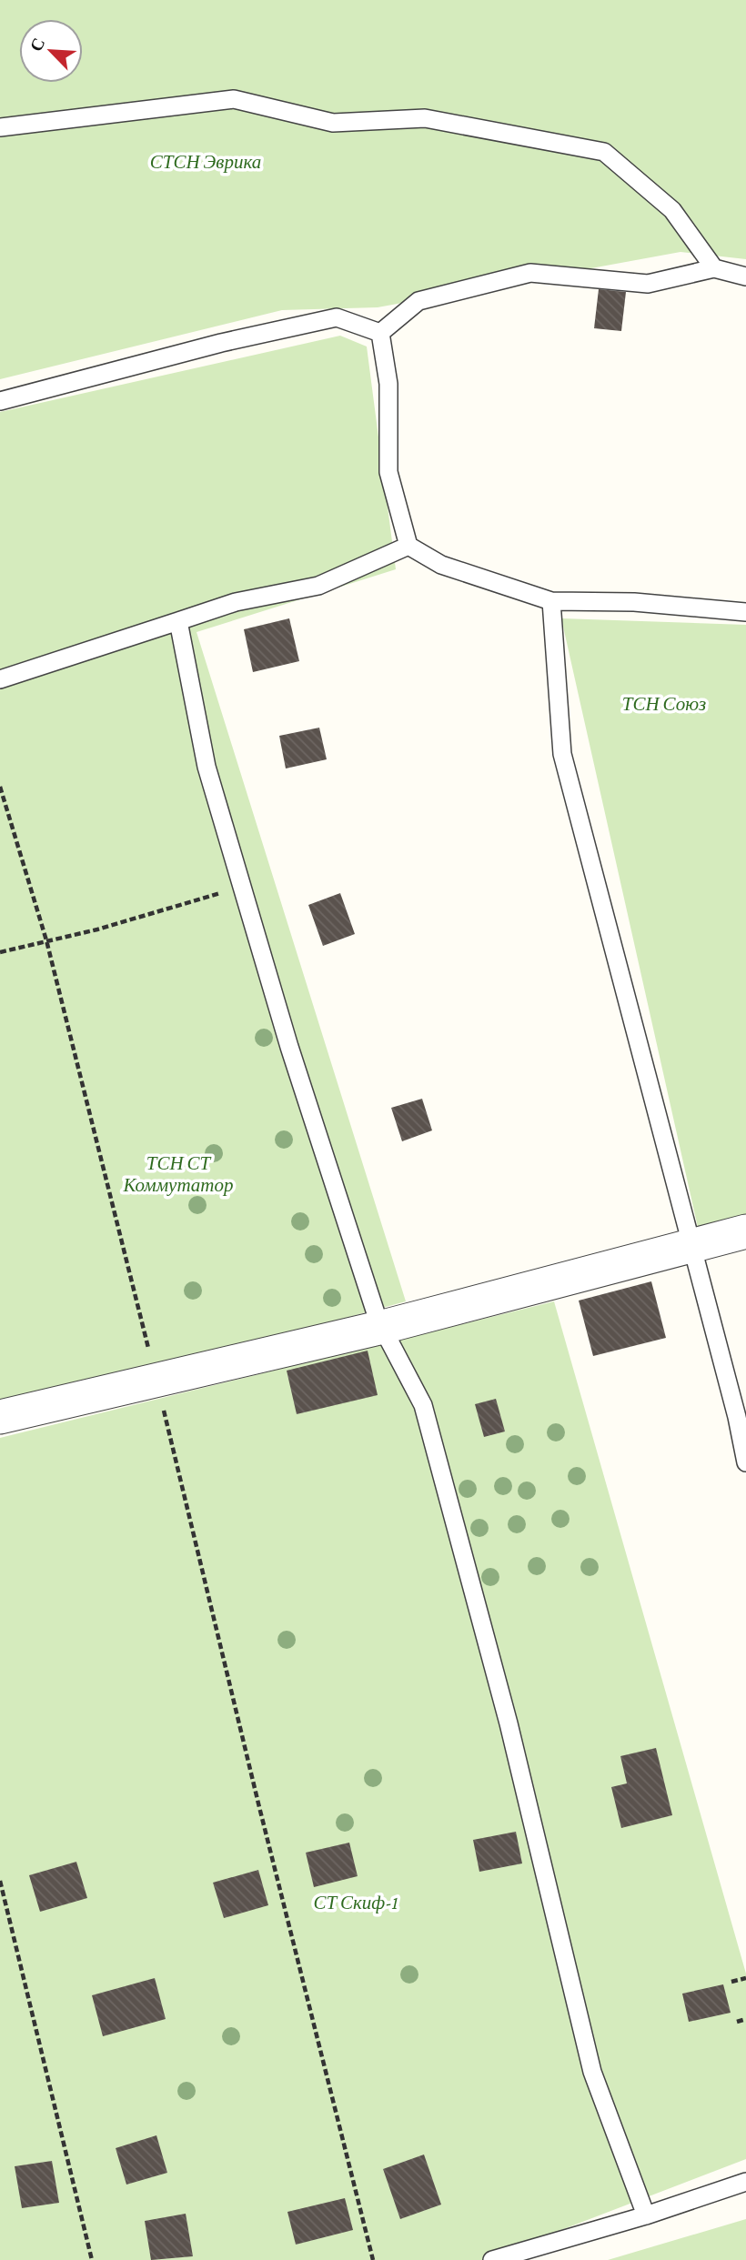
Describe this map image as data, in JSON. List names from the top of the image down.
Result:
{
  "parks": [
    "СТСН Эврика",
    "ТСН Союз",
    "ТСН СТ Коммутатор",
    "СТ Скиф-1"
  ],
  "north": "top left"
}
